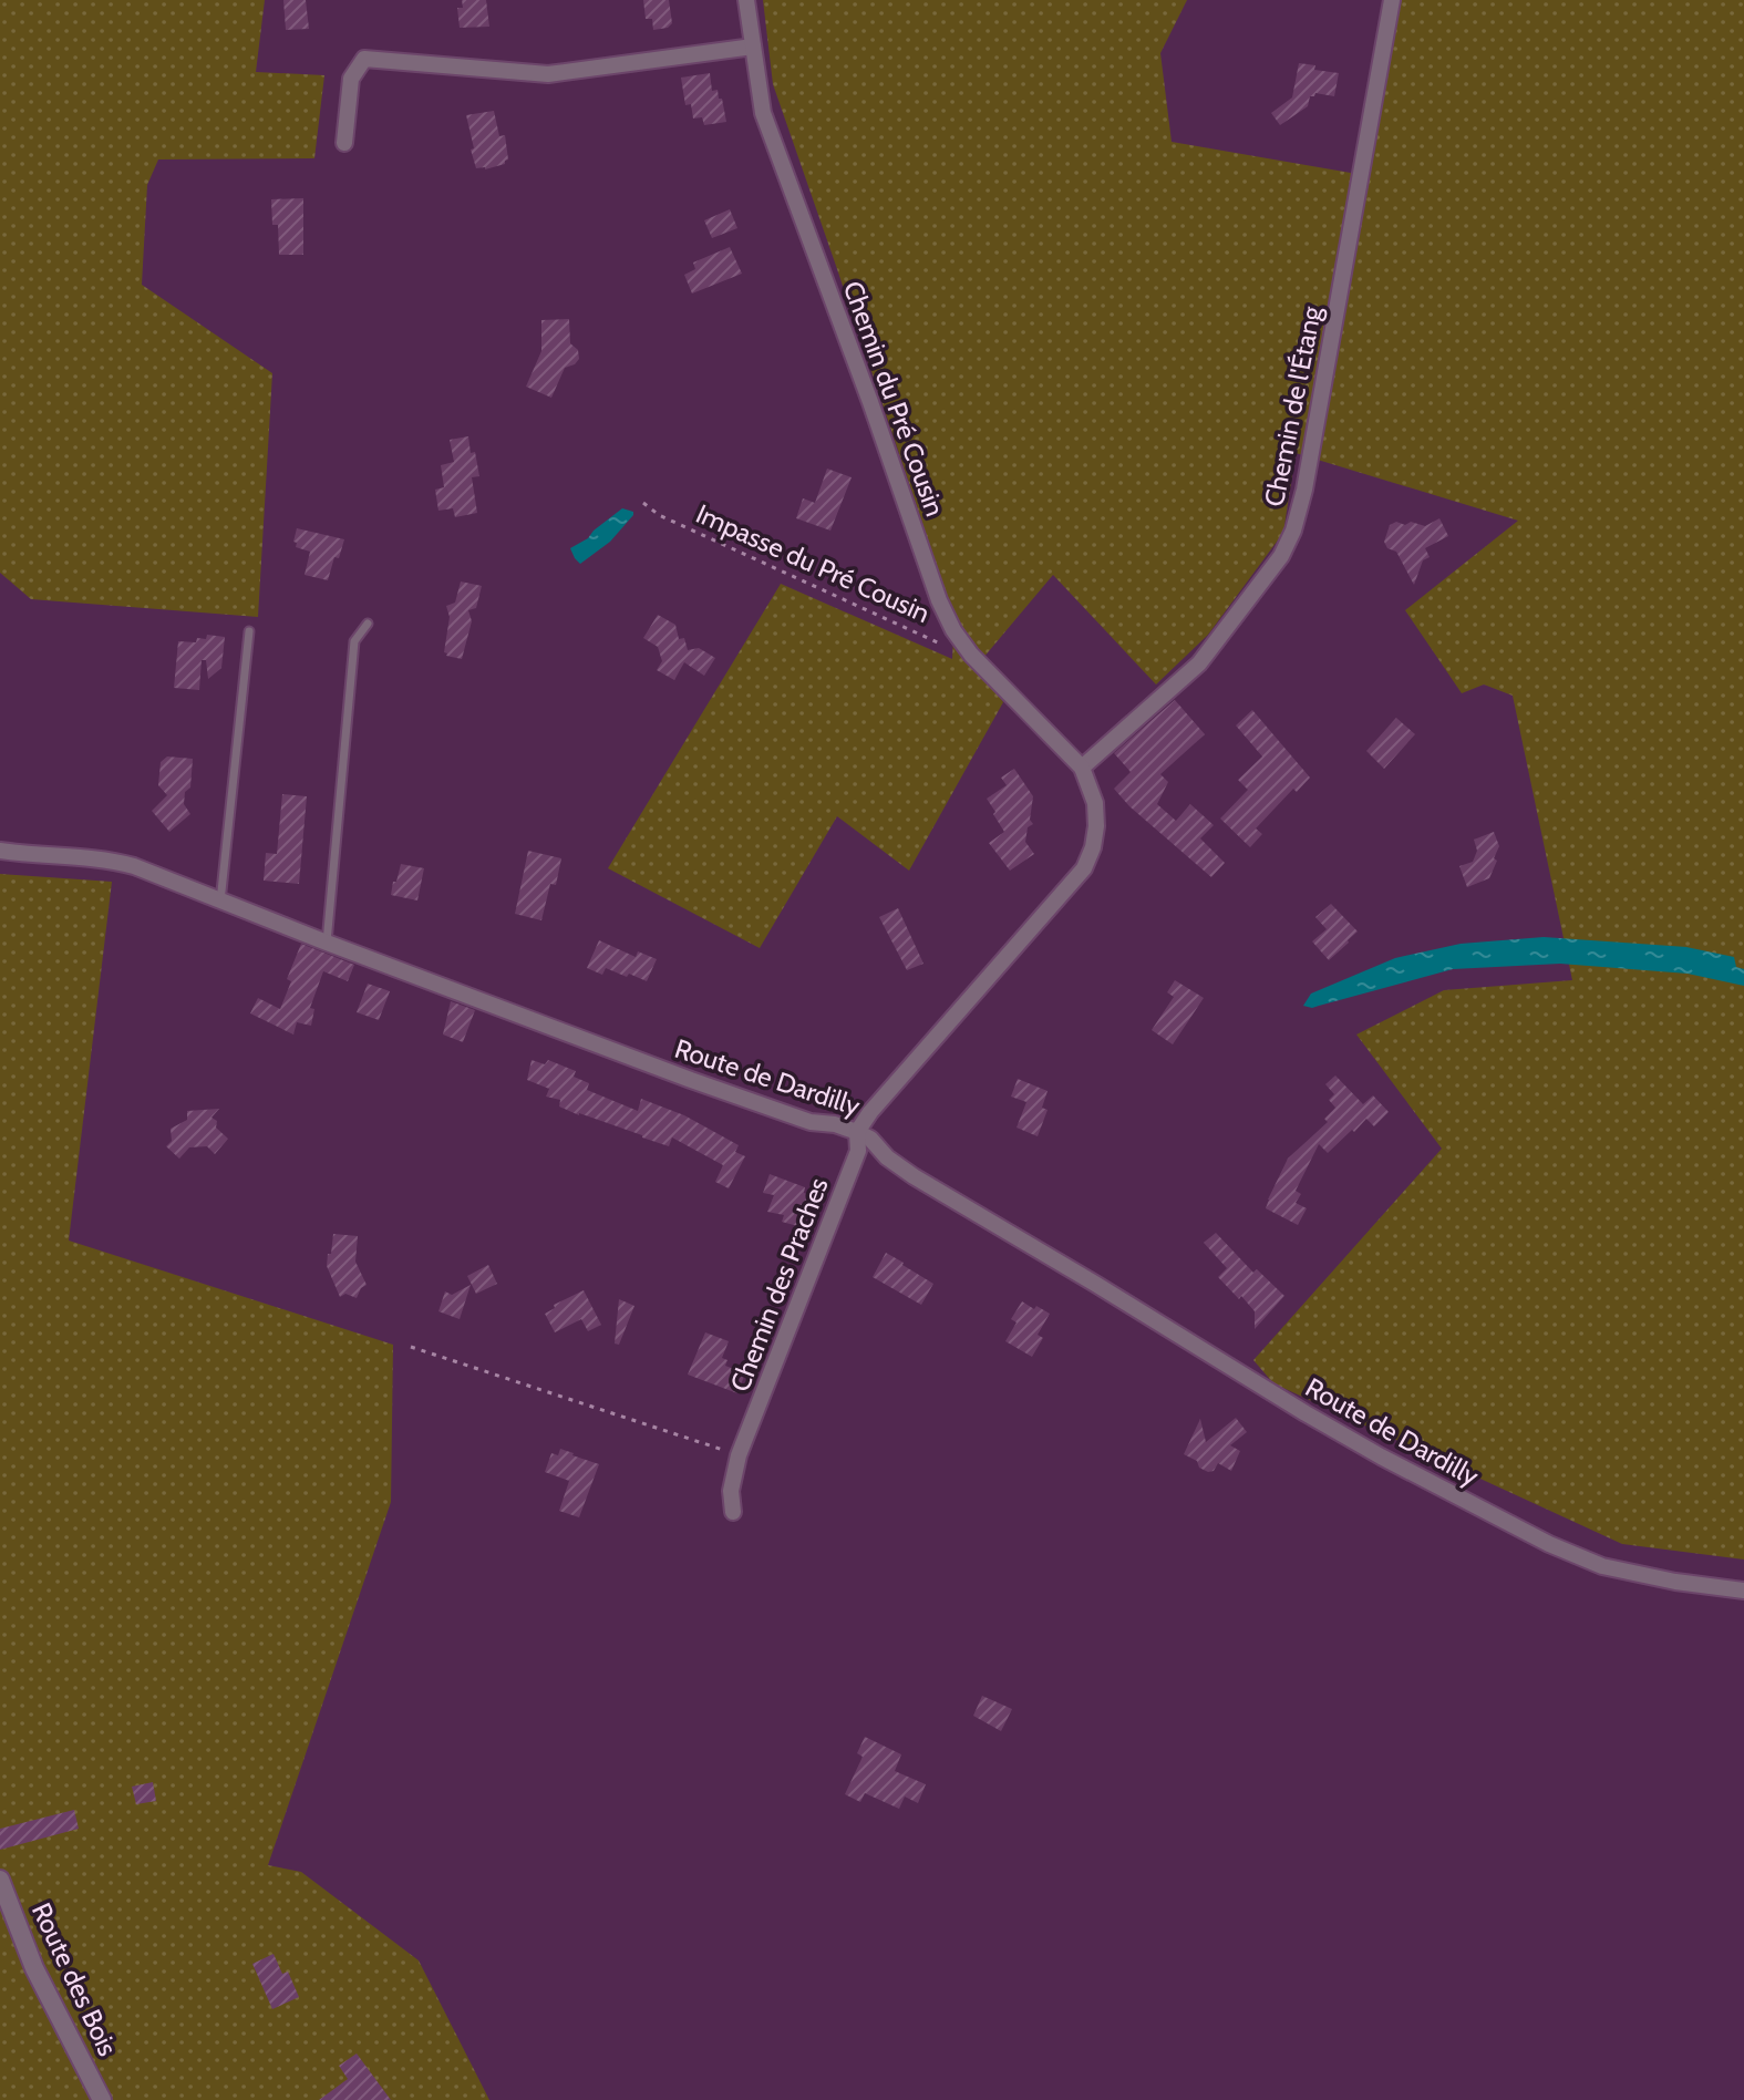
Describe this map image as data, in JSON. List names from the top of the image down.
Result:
{
  "streets": {
    "street": [
      "Chemin du Pré Cousin",
      "Chemin de l'Étang",
      "Route de Dardilly",
      "Chemin des Praches",
      "Route des Bois"
    ],
    "path": ["Impasse du Pré Cousin"]
  },
  "crossings": [
    ["Chemin du Pré Cousin", "Chemin de l'Étang"],
    ["Chemin du Pré Cousin", "Impasse du Pré Cousin"],
    ["Route de Dardilly", "Chemin des Praches"]
  ]
}
